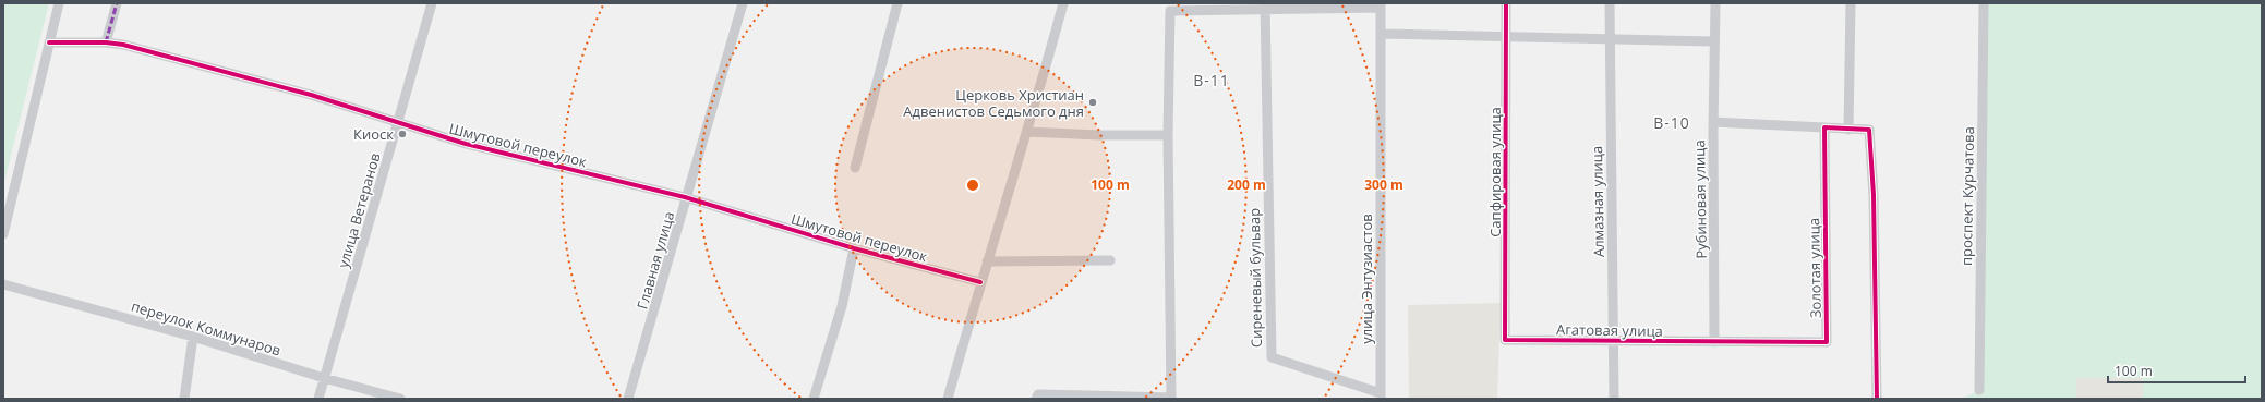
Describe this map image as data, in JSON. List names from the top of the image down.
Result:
{
  "streets": {
    "street": [
      "Шмутовой переулок",
      "Сапфировая улица",
      "проспект Курчатова",
      "Рубиновая улица",
      "Алмазная улица",
      "улица Ветеранов",
      "Главная улица",
      "Золотая улица",
      "Сиреневый бульвар",
      "улица Энтузиастов",
      "переулок Коммунаров",
      "Агатовая улица"
    ]
  },
  "crossings": [
    ["Шмутовой переулок", "улица Ветеранов"],
    ["Шмутовой переулок", "Главная улица"],
    ["Сапфировая улица", "Агатовая улица"],
    ["Рубиновая улица", "Золотая улица"],
    ["Рубиновая улица", "Агатовая улица"],
    ["Алмазная улица", "Агатовая улица"],
    ["улица Ветеранов", "переулок Коммунаров"],
    ["Золотая улица", "Агатовая улица"],
    ["Сиреневый бульвар", "улица Энтузиастов"]
  ],
  "districts": ["В-11", "В-10"],
  "places": ["Церковь Христиан Адвенистов Седьмого дня", "Киоск"],
  "scale_bar": "100 m",
  "rings": ["100 m", "200 m", "300 m"]
}
